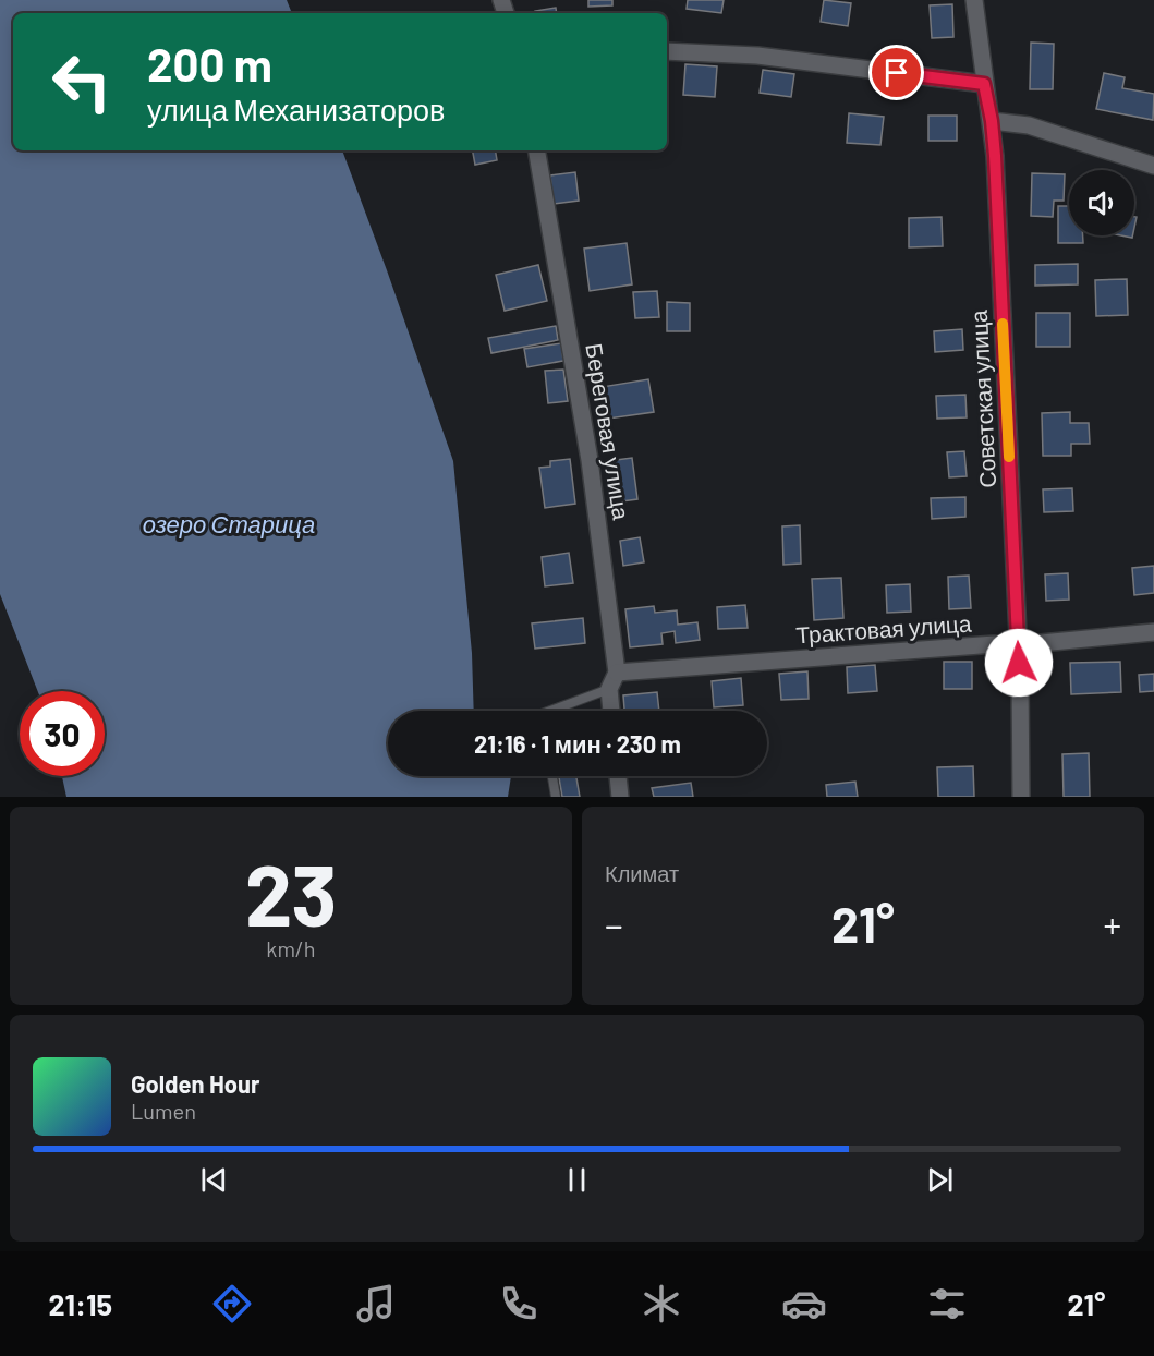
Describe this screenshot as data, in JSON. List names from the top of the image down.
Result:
{
  "streets": {
    "street": ["Советская улица", "Береговая улица", "Трактовая улица"]
  },
  "crossings": [
    ["Советская улица", "Трактовая улица"],
    ["Береговая улица", "Трактовая улица"]
  ],
  "water": ["озеро Старица"],
  "page": {
    "turn": ["200 m", "улица Механизаторов"],
    "limit": "30",
    "trip": "21:16 · 1 мин · 230 m",
    "tile": [
      ["23", "km/h"],
      "Климат"
    ],
    "heat": ["−", "21°", "+"],
    "song": ["Golden Hour", "Lumen"],
    "tabs": ["21:15", "21°"]
  }
}
